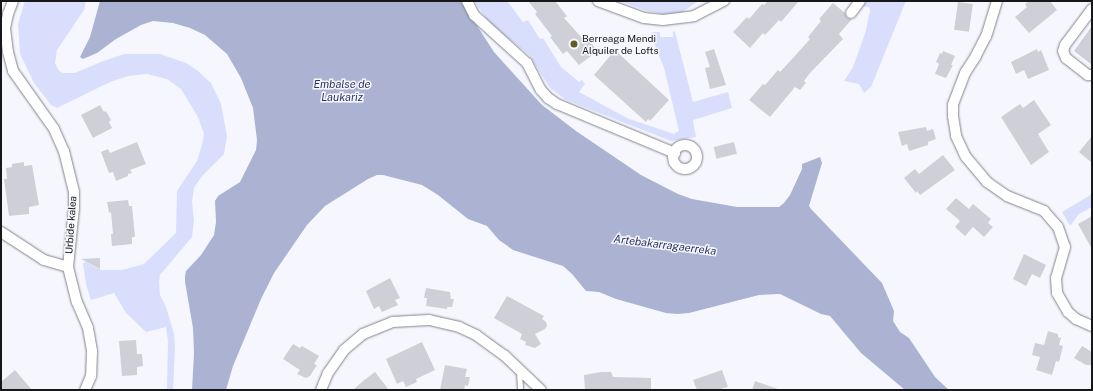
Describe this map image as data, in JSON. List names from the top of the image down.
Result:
{
  "streets": {
    "street": ["Urbide kalea"]
  },
  "water": ["Embalse de Laukariz", "Artebakarragaerreka"],
  "places": ["Berreaga Mendi Alquiler de Lofts"]
}
